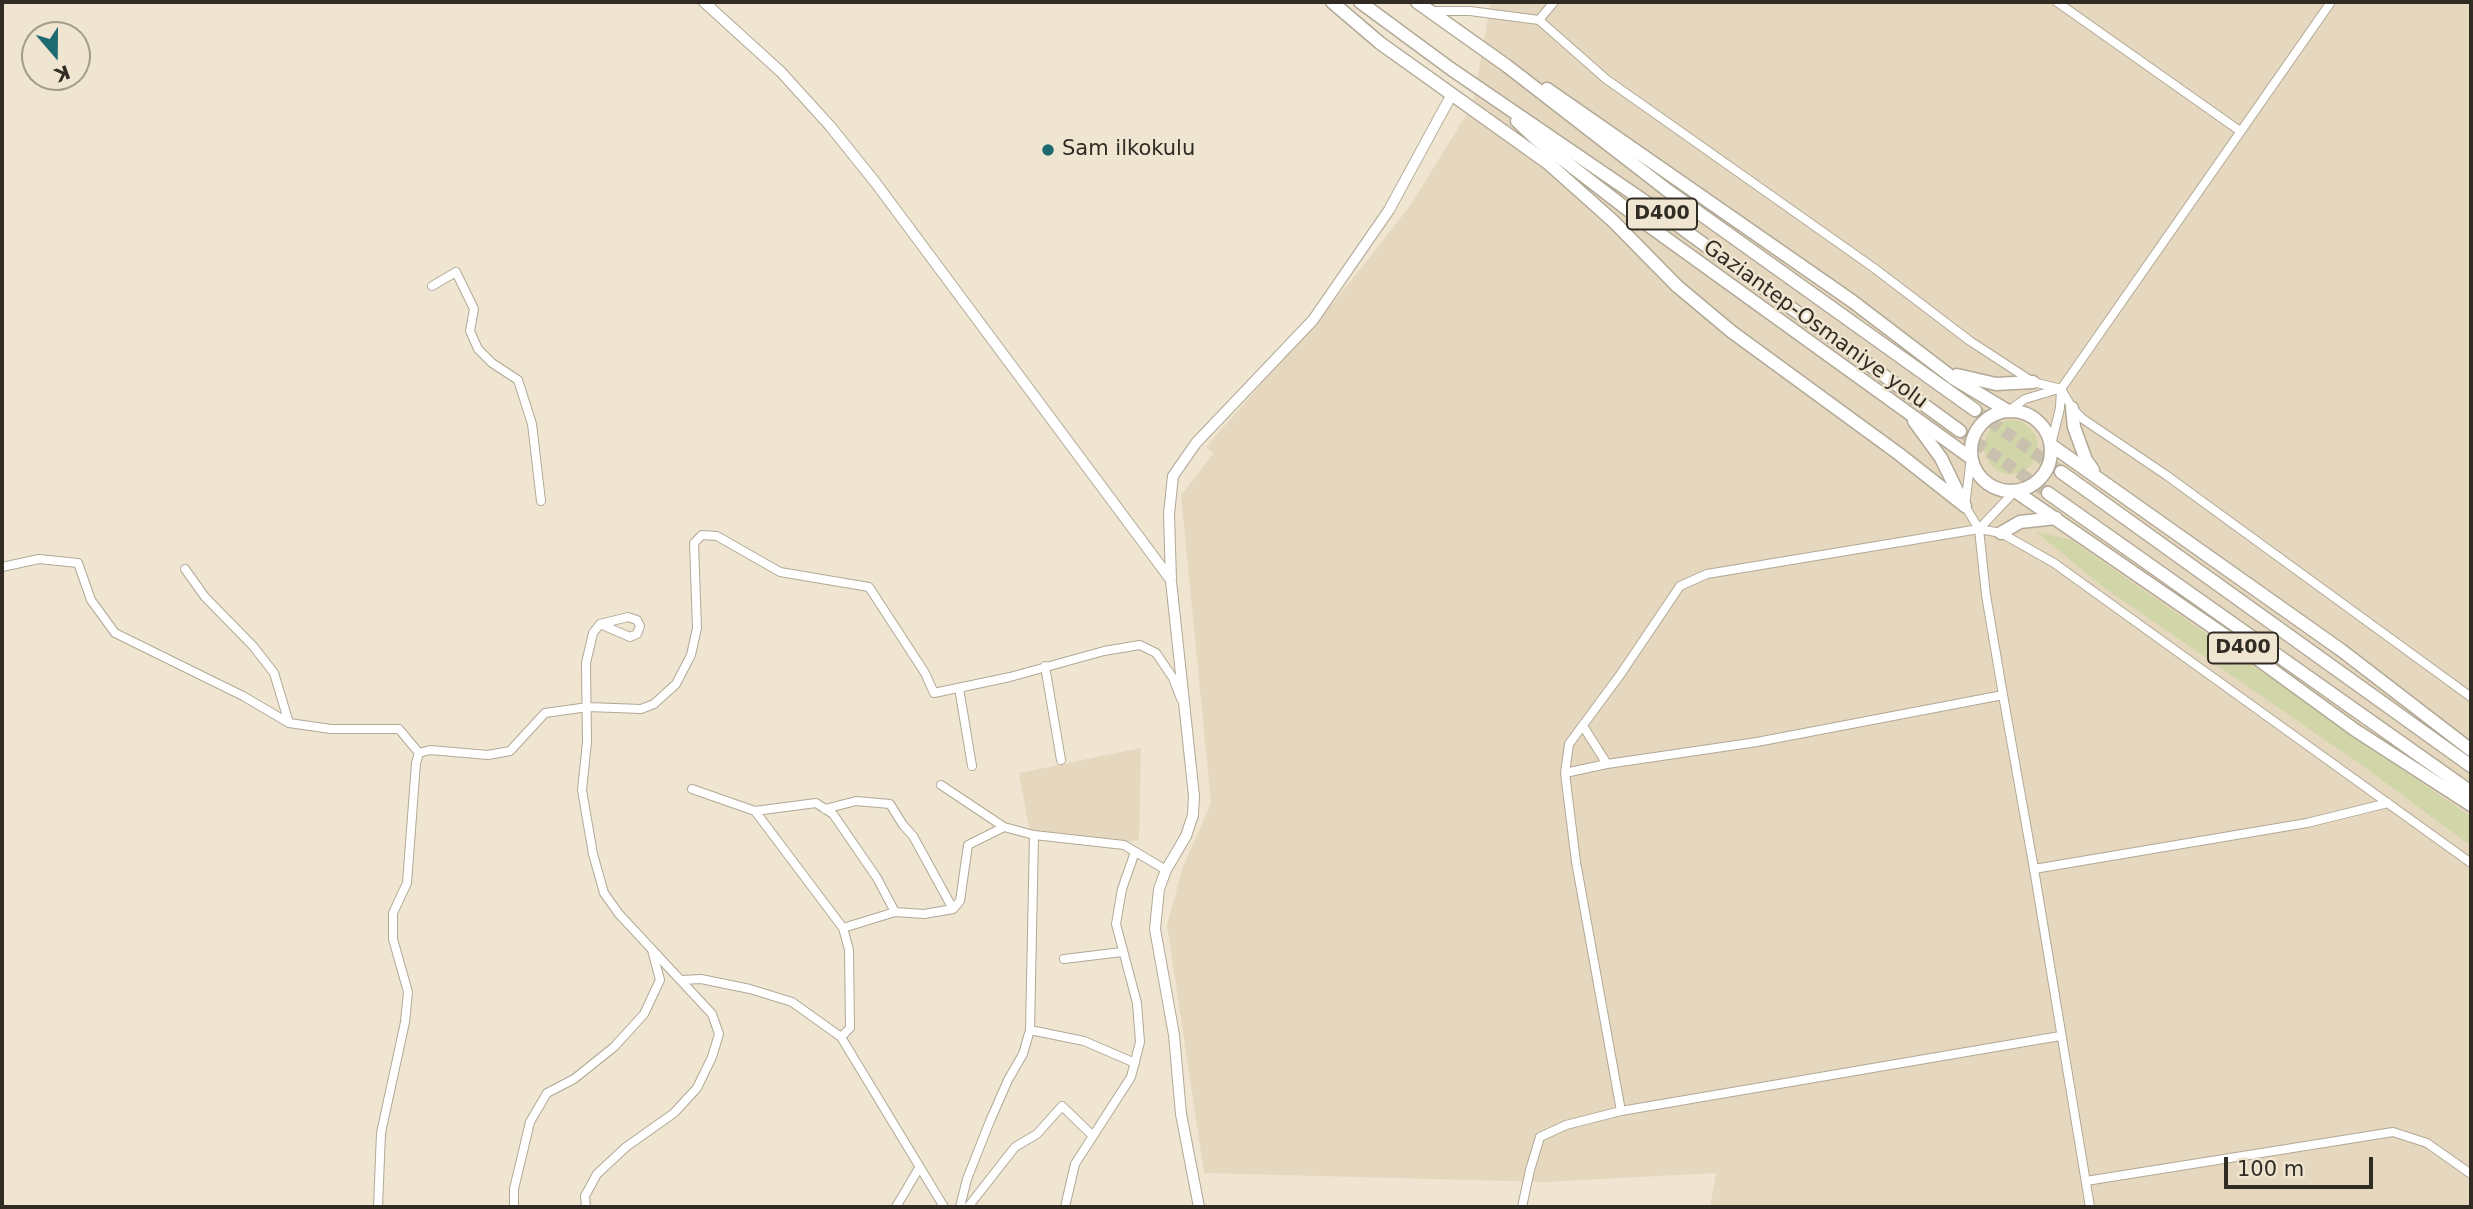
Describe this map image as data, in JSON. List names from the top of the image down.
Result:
{
  "streets": {
    "highway": ["D400", "Gaziantep-Osmaniye yolu"]
  },
  "crossings": [
    ["D400", "Gaziantep-Osmaniye yolu"]
  ],
  "places": ["Sam ilkokulu"],
  "scale_bar": "100 m",
  "north": "bottom"
}
